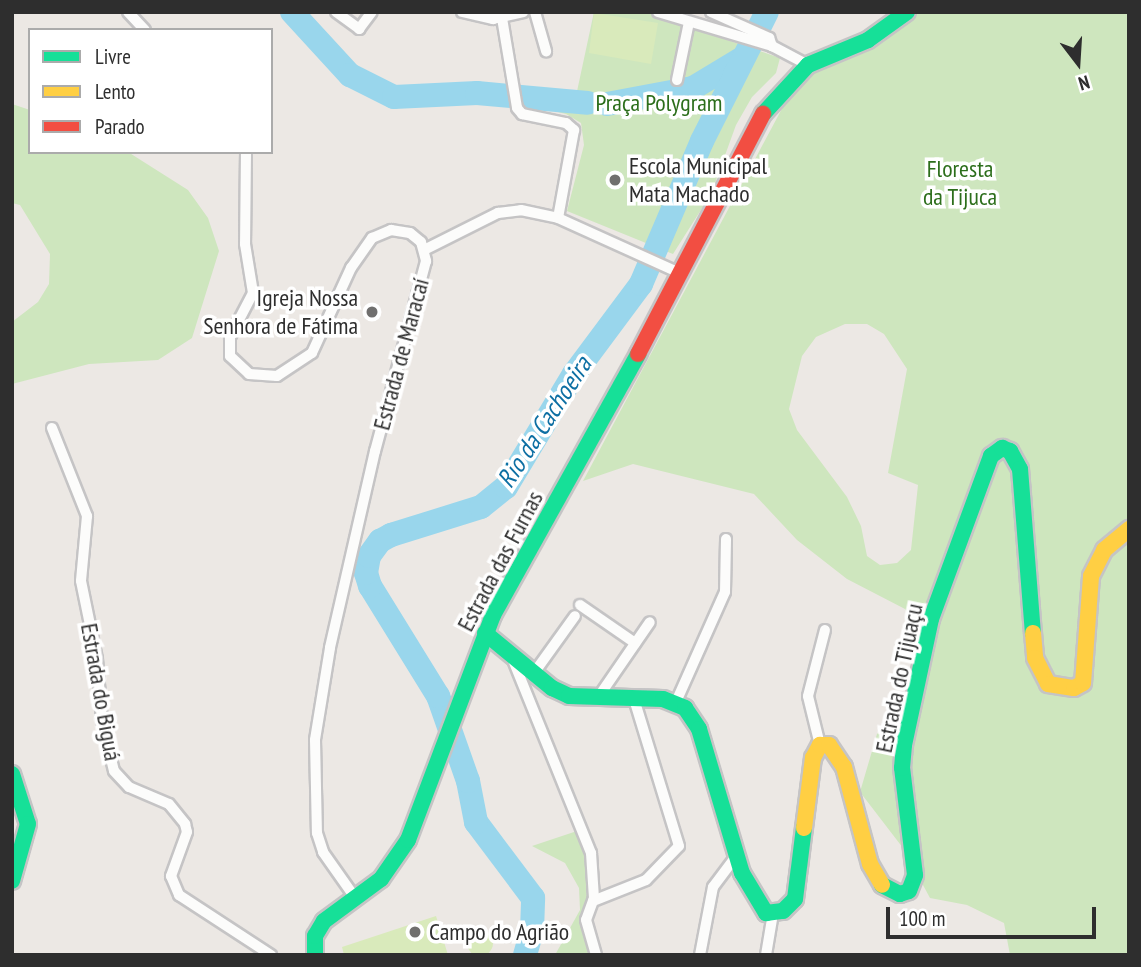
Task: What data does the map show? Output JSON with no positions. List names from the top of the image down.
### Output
{
  "streets": {
    "street": [
      "Estrada de Maracaí",
      "Estrada das Furnas",
      "Estrada do Tijuaçu",
      "Estrada do Biguá"
    ]
  },
  "crossings": [
    ["Estrada de Maracaí", "Estrada das Furnas"]
  ],
  "water": ["Rio da Cachoeira"],
  "parks": ["Praça Polygram", "Floresta da Tijuca"],
  "places": ["Escola Municipal Mata Machado", "Igreja Nossa Senhora de Fátima", "Campo do Agrião"],
  "legend": ["Livre", "Lento", "Parado"],
  "scale_bar": "100 m",
  "north": "bottom"
}
